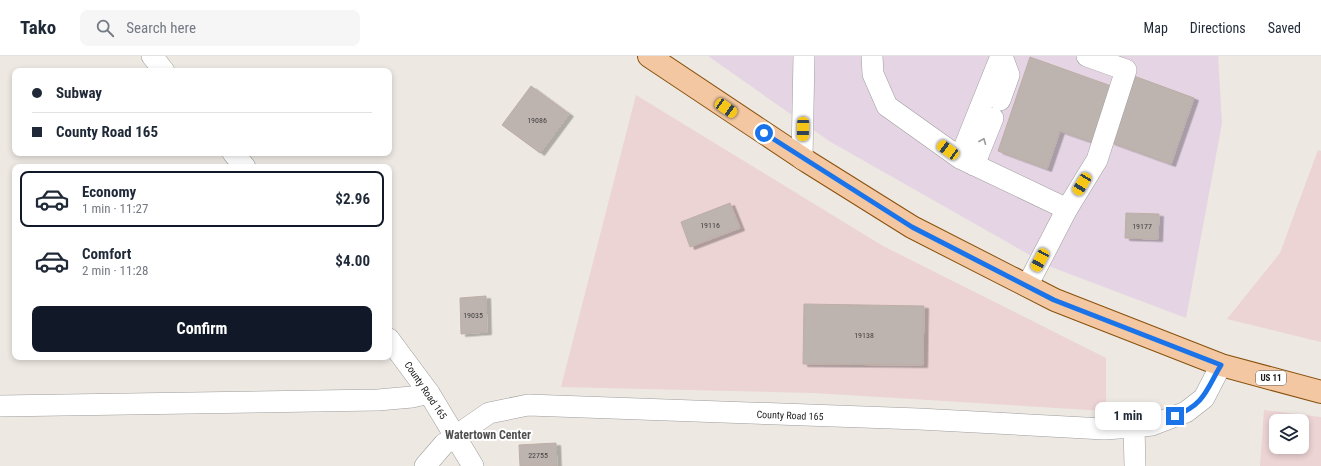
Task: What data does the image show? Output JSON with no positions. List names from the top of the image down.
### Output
{
  "streets": {
    "main road": ["US 11"],
    "street": ["County Road 165"]
  },
  "crossings": [
    ["US 11", "County Road 165"]
  ],
  "districts": ["Watertown Center"],
  "house_numbers": [
    "19086",
    "19116",
    "19177",
    "19035",
    "19138",
    "22755"
  ],
  "page": {
    "header": "Tako",
    "search": "Search here",
    "nav": ["Map", "Directions", "Saved"],
    "banner": ["Subway", "County Road 165"],
    "list": [
      {
        "name": "Economy",
        "note": "1 min · 11:27",
        "value": "$2.96"
      },
      {
        "name": "Comfort",
        "note": "2 min · 11:28",
        "value": "$4.00"
      }
    ],
    "buttons": "Confirm",
    "bubble": "1 min"
  }
}
